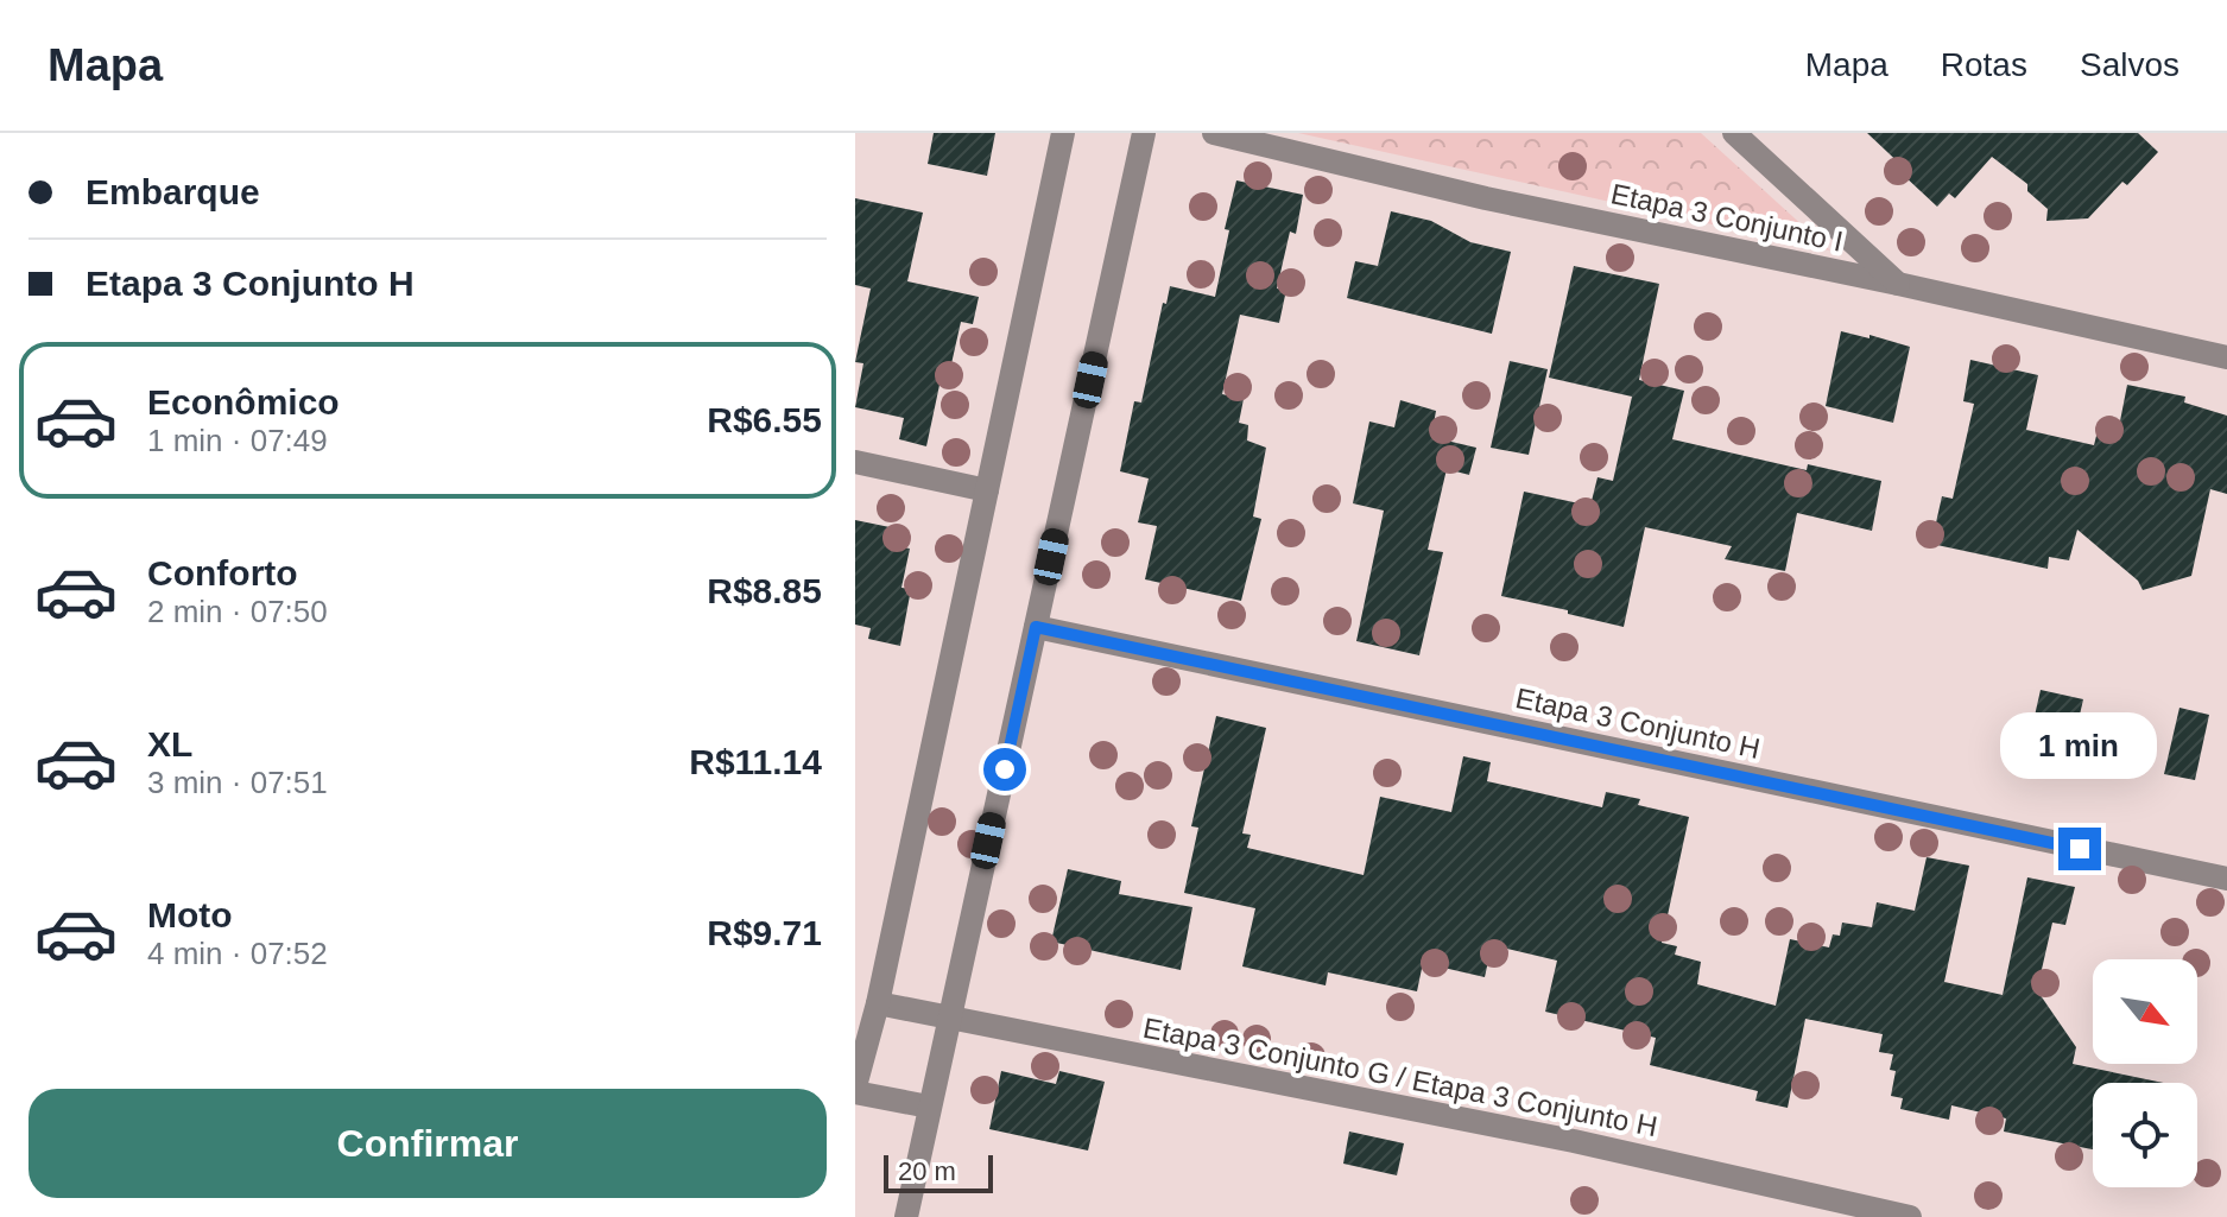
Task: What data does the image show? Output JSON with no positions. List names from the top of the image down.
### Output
{
  "streets": {
    "street": ["Etapa 3 Conjunto I", "Etapa 3 Conjunto H", "Etapa 3 Conjunto G / Etapa 3 Conjunto H"]
  },
  "scale_bar": "20 m",
  "north": "bottom right",
  "page": {
    "header": "Mapa",
    "nav": ["Mapa", "Rotas", "Salvos"],
    "banner": ["Embarque", "Etapa 3 Conjunto H"],
    "list": [
      {
        "name": "Econômico",
        "note": "1 min · 07:49",
        "value": "R$6.55"
      },
      {
        "name": "Conforto",
        "note": "2 min · 07:50",
        "value": "R$8.85"
      },
      {
        "name": "XL",
        "note": "3 min · 07:51",
        "value": "R$11.14"
      },
      {
        "name": "Moto",
        "note": "4 min · 07:52",
        "value": "R$9.71"
      }
    ],
    "bubble": "1 min",
    "buttons": "Confirmar",
    "scale": "20 m"
  }
}
